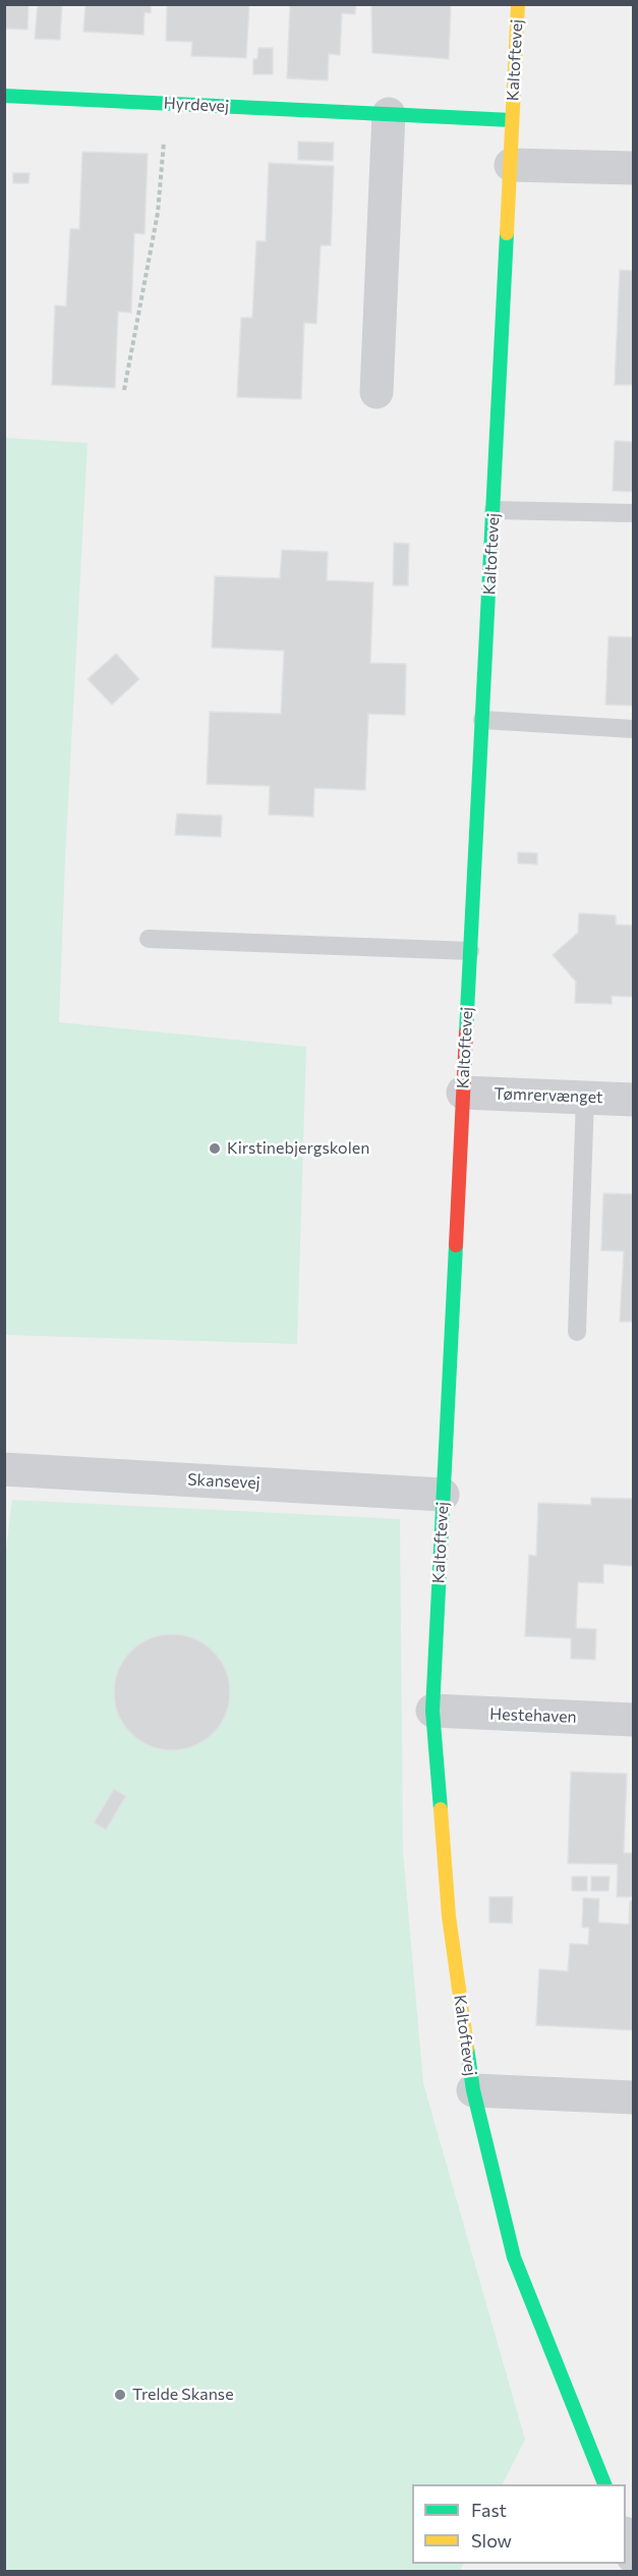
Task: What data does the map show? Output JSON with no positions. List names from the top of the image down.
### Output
{
  "streets": {
    "street": [
      "Kaltoftevej",
      "Hyrdevej",
      "Tømrervænget",
      "Skansevej",
      "Hestehaven"
    ]
  },
  "crossings": [
    ["Kaltoftevej", "Hyrdevej"],
    ["Kaltoftevej", "Tømrervænget"],
    ["Kaltoftevej", "Skansevej"],
    ["Kaltoftevej", "Hestehaven"]
  ],
  "places": ["Kirstinebjergskolen", "Trelde Skanse"],
  "legend": ["Fast", "Slow"]
}
